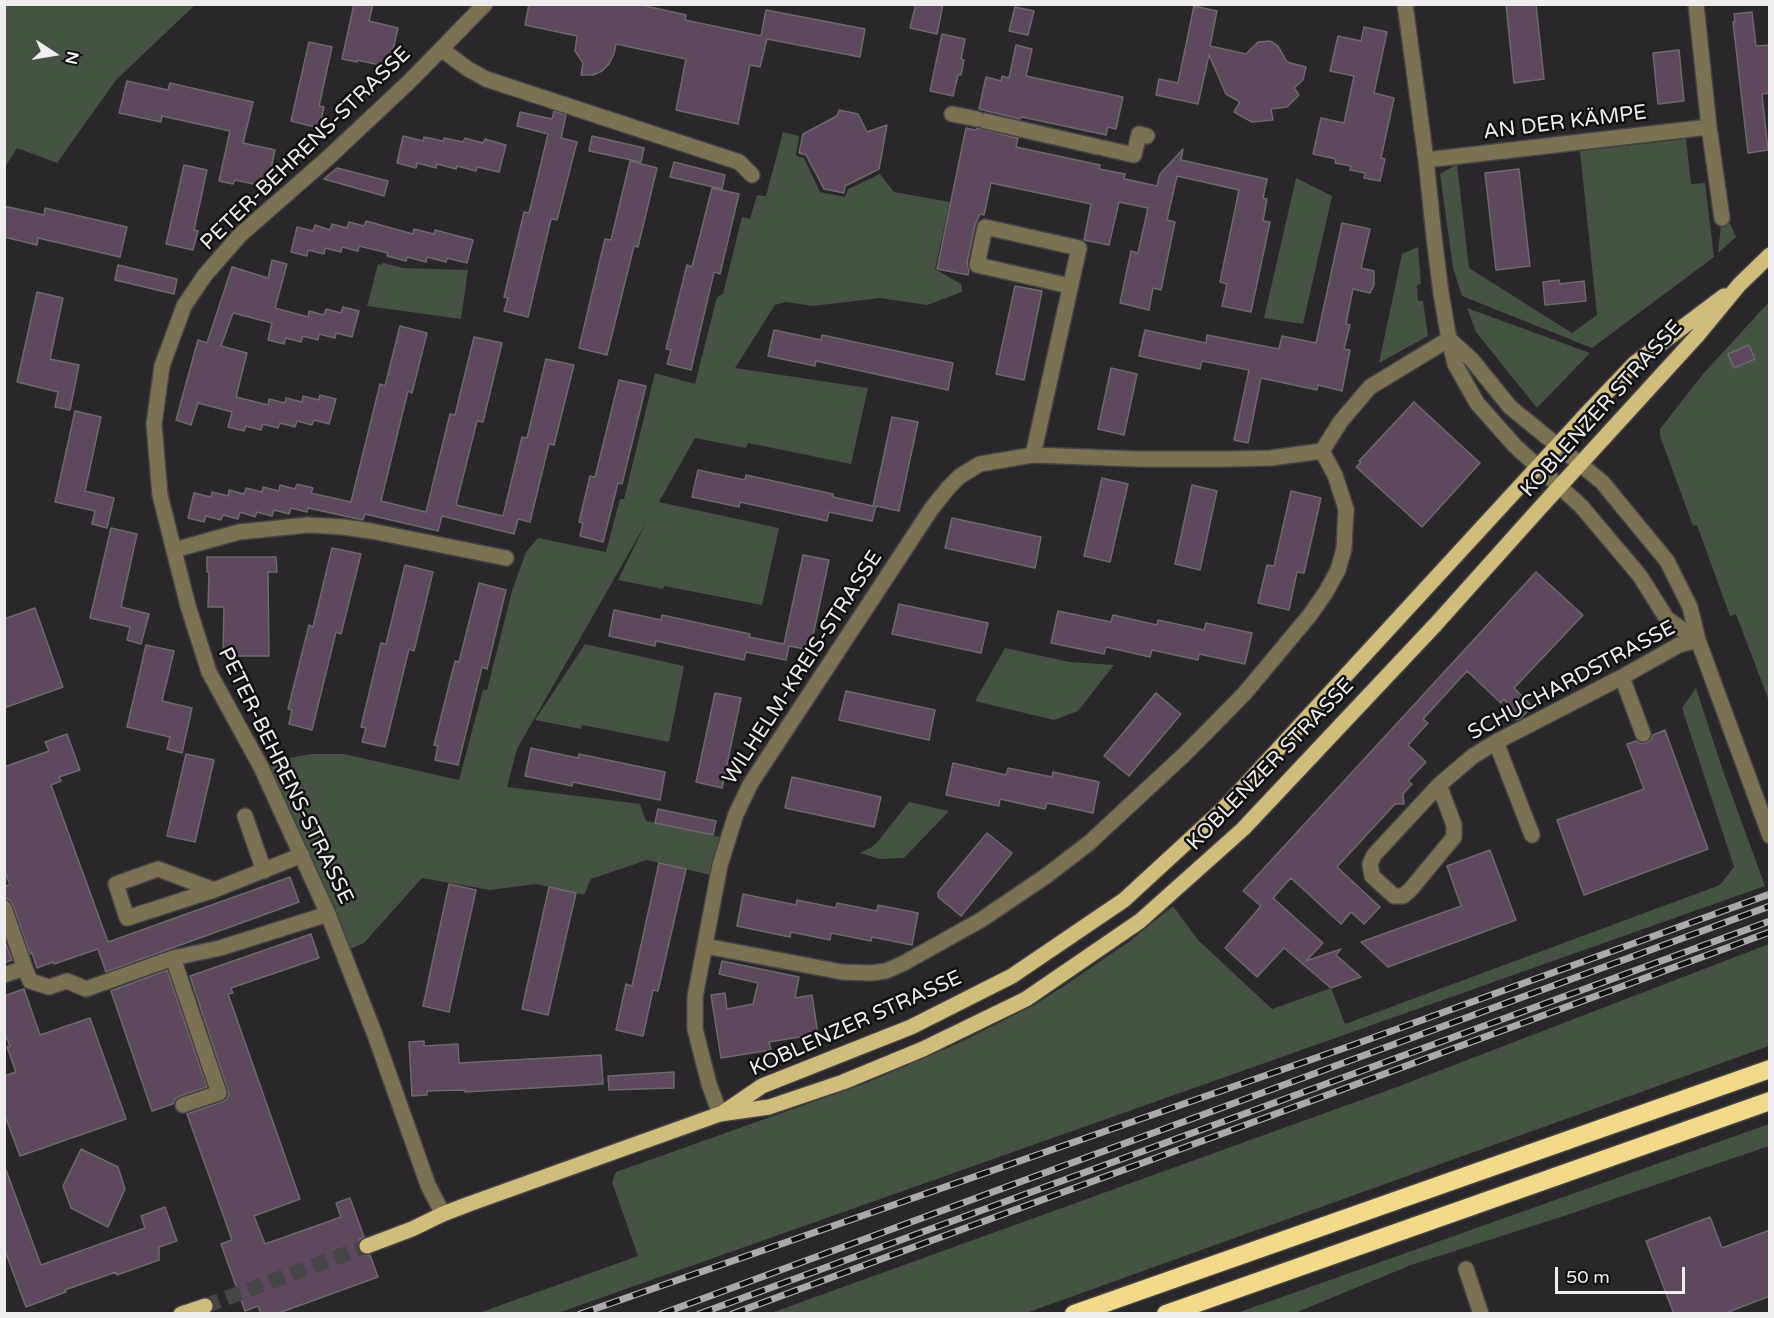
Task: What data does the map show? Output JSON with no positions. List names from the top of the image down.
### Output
{
  "streets": {
    "main road": ["KOBLENZER STRASSE"],
    "street": [
      "AN DER KÄMPE",
      "PETER-BEHRENS-STRASSE",
      "WILHELM-KREIS-STRASSE",
      "SCHUCHARDSTRASSE"
    ]
  },
  "crossings": [
    ["PETER-BEHRENS-STRASSE", "KOBLENZER STRASSE"],
    ["KOBLENZER STRASSE", "WILHELM-KREIS-STRASSE"]
  ],
  "scale_bar": "50 m",
  "north": "right"
}
